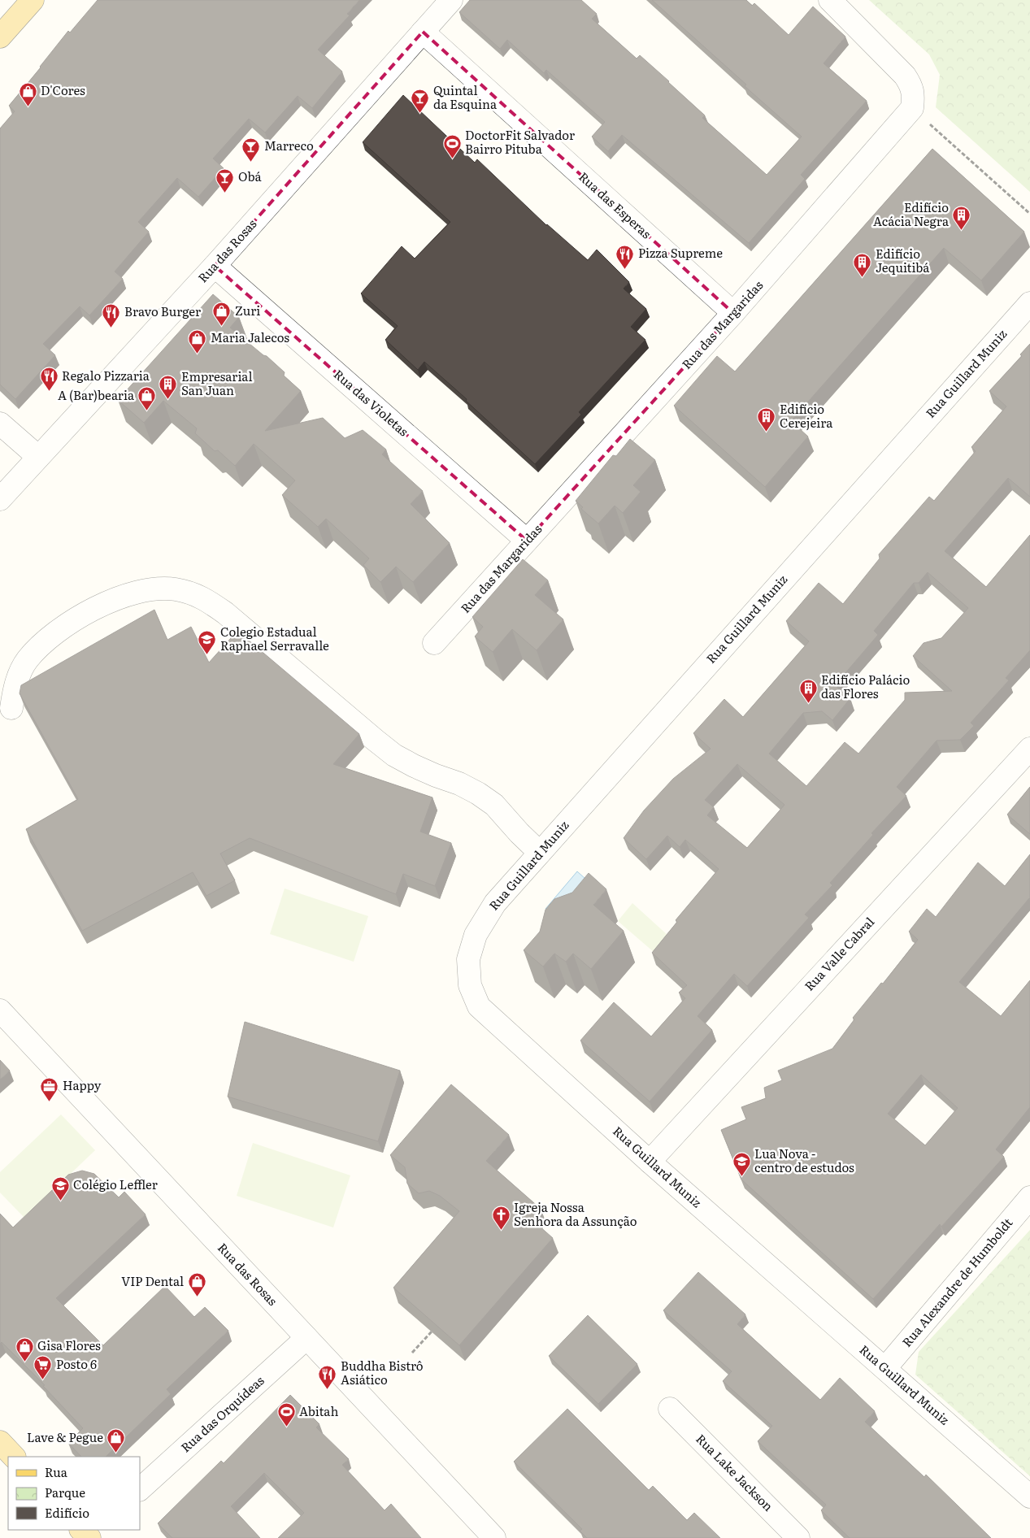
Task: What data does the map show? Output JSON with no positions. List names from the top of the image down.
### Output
{
  "streets": {
    "street": [
      "Rua das Esperas",
      "Rua das Rosas",
      "Rua das Margaridas",
      "Rua Guillard Muniz",
      "Rua das Violetas",
      "Rua Valle Cabral",
      "Rua Alexandre de Humboldt",
      "Rua das Orquídeas",
      "Rua Lake Jackson"
    ]
  },
  "crossings": [
    ["Rua das Esperas", "Rua das Rosas"],
    ["Rua das Esperas", "Rua das Margaridas"],
    ["Rua das Rosas", "Rua das Violetas"],
    ["Rua das Rosas", "Rua das Orquídeas"],
    ["Rua das Margaridas", "Rua das Violetas"],
    ["Rua Guillard Muniz", "Rua Valle Cabral"],
    ["Rua Guillard Muniz", "Rua Alexandre de Humboldt"]
  ],
  "places": {
    "shop": [
      "D'Cores",
      "Zuri",
      "Maria Jalecos",
      "A (Bar)bearia",
      "VIP Dental",
      "Gisa Flores",
      "Lave & Pegue"
    ],
    "bar": ["Quintal da Esquina", "Marreco", "Obá"],
    "sports": ["DoctorFit Salvador Bairro Pituba", "Abitah"],
    "building": [
      "Edifício Acácia Negra",
      "Edifício Jequitibá",
      "Empresarial San Juan",
      "Edifício Cerejeira",
      "Edifício Palácio das Flores"
    ],
    "restaurant": [
      "Pizza Supreme",
      "Bravo Burger",
      "Regalo Pizzaria",
      "Buddha Bistrô Asiático"
    ],
    "school or university": ["Colegio Estadual Raphael Serravalle", "Lua Nova - centro de estudos", "Colégio Leffler"],
    "office": ["Happy"],
    "church": ["Igreja Nossa Senhora da Assunção"],
    "supermarket": ["Posto 6"]
  },
  "legend": ["Rua", "Parque", "Edifício"]
}
